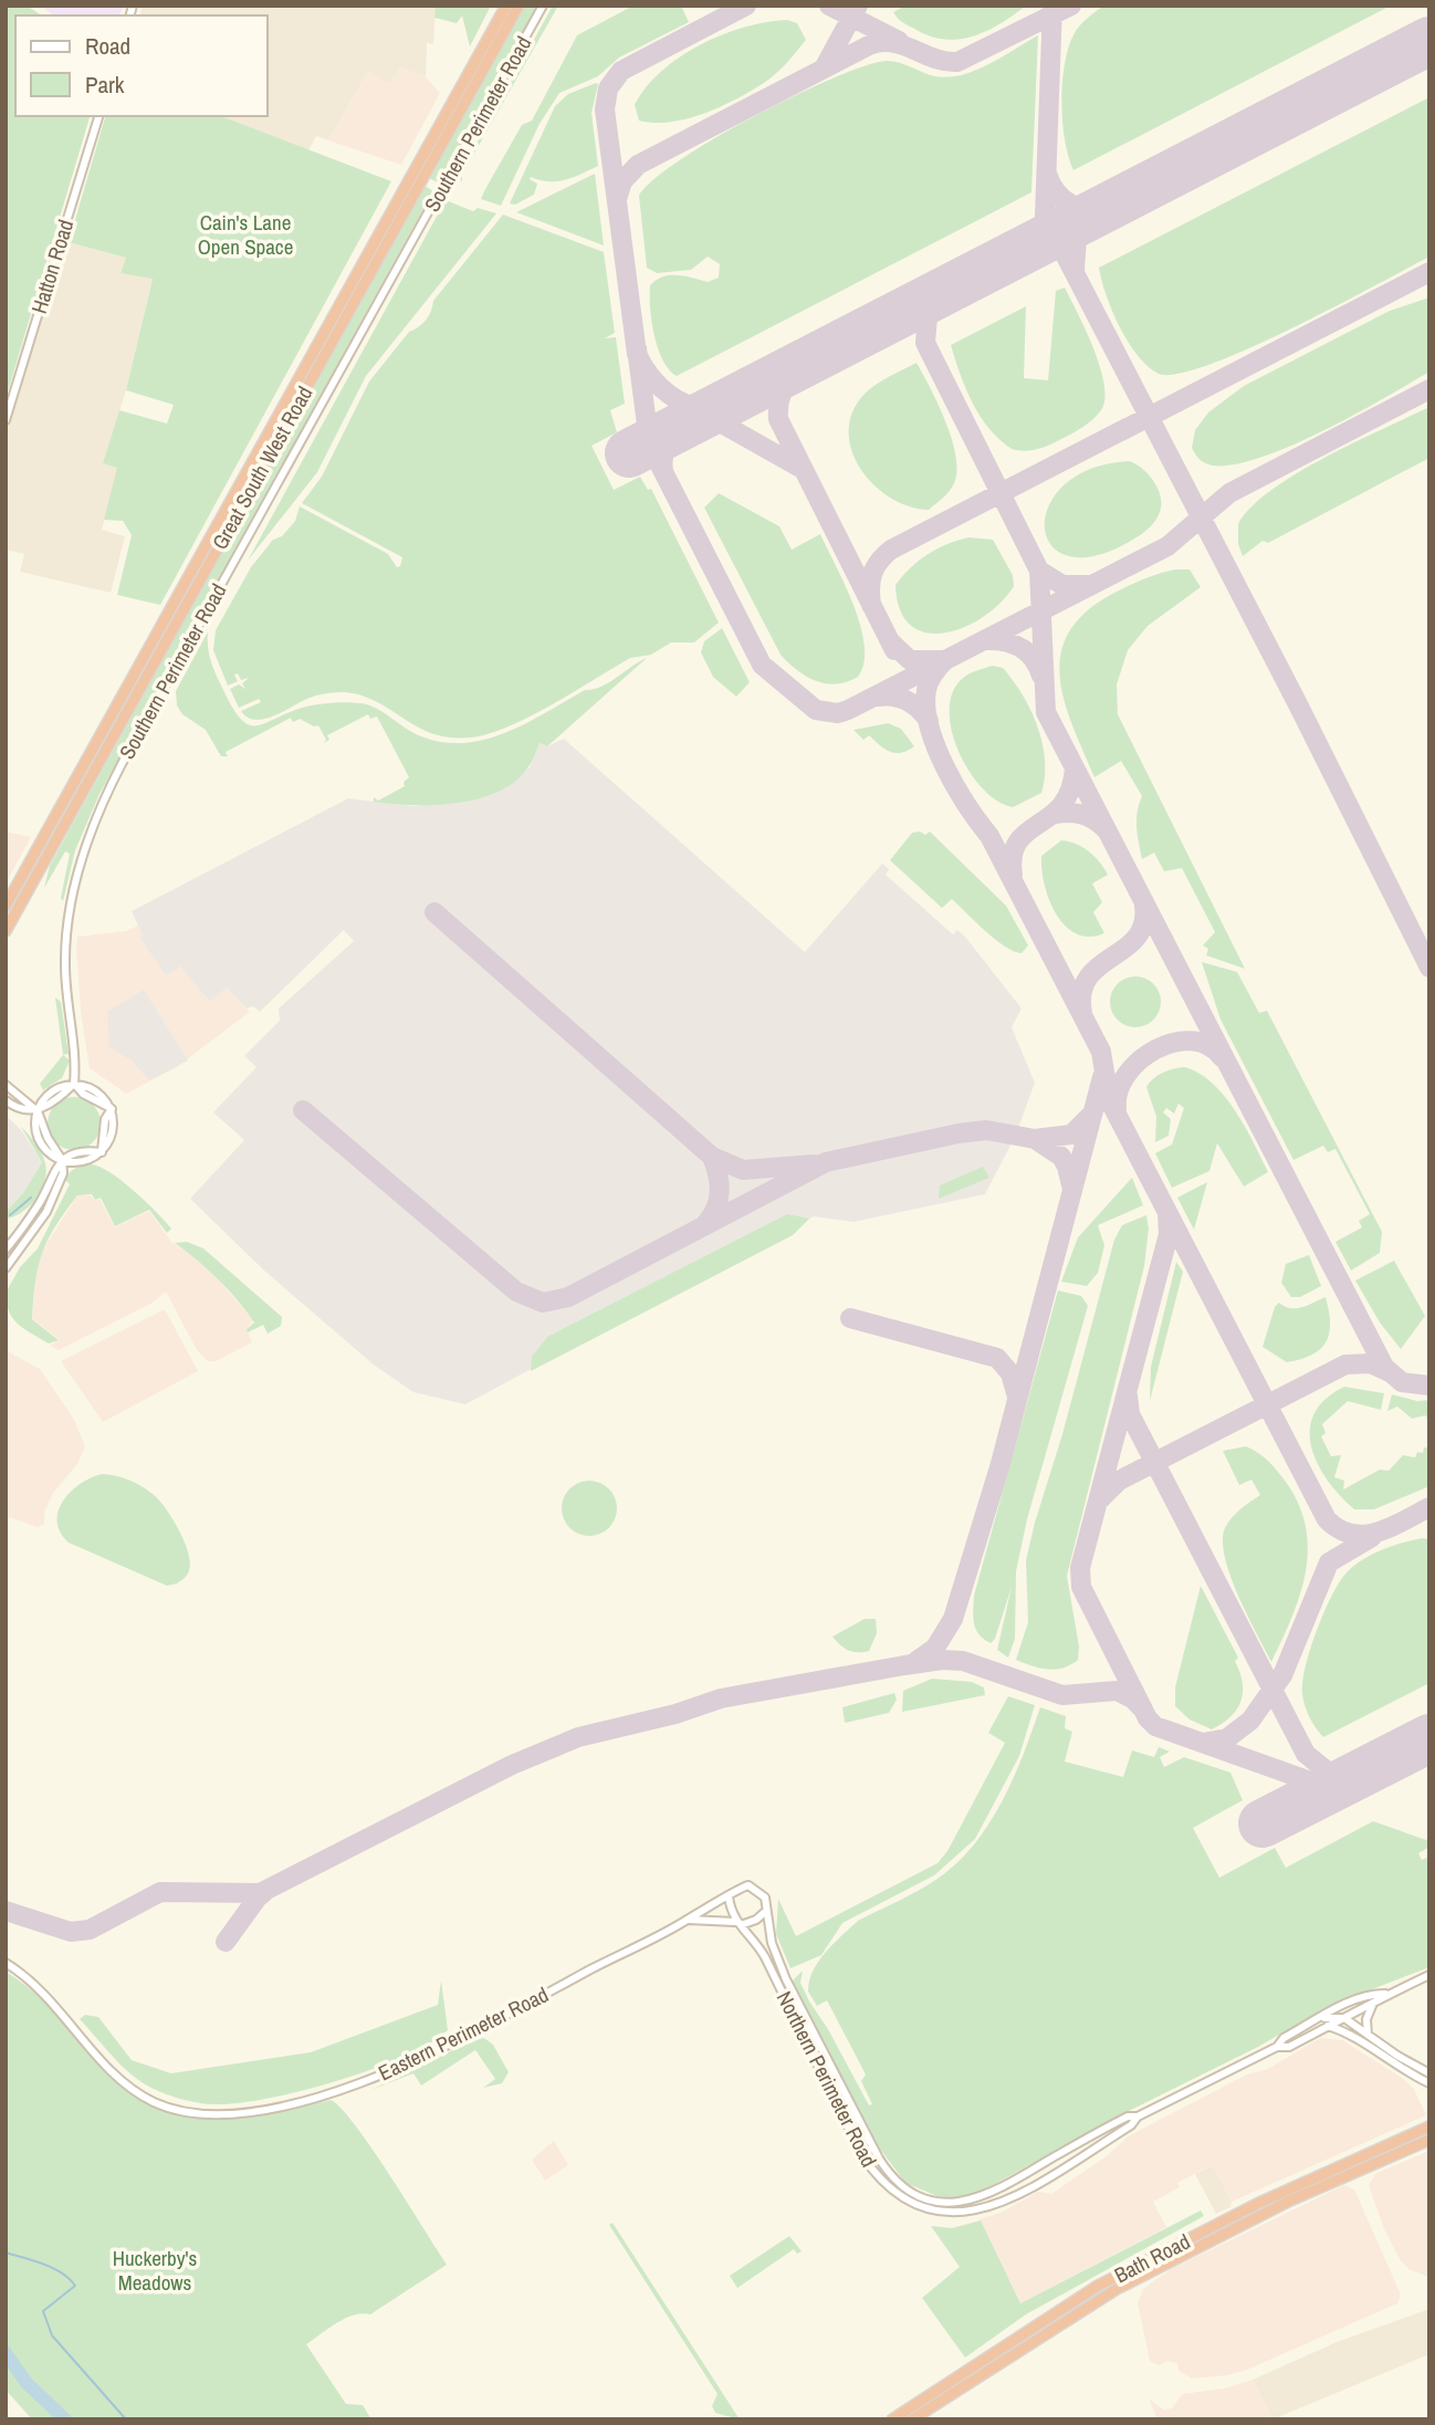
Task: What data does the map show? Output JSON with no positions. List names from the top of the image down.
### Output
{
  "streets": {
    "highway": ["Great South West Road", "Bath Road"],
    "street": [
      "Southern Perimeter Road",
      "Hatton Road",
      "Eastern Perimeter Road",
      "Northern Perimeter Road"
    ]
  },
  "crossings": [
    ["Eastern Perimeter Road", "Northern Perimeter Road"]
  ],
  "parks": ["Cain's Lane Open Space", "Huckerby's Meadows"],
  "legend": ["Road", "Park"]
}
